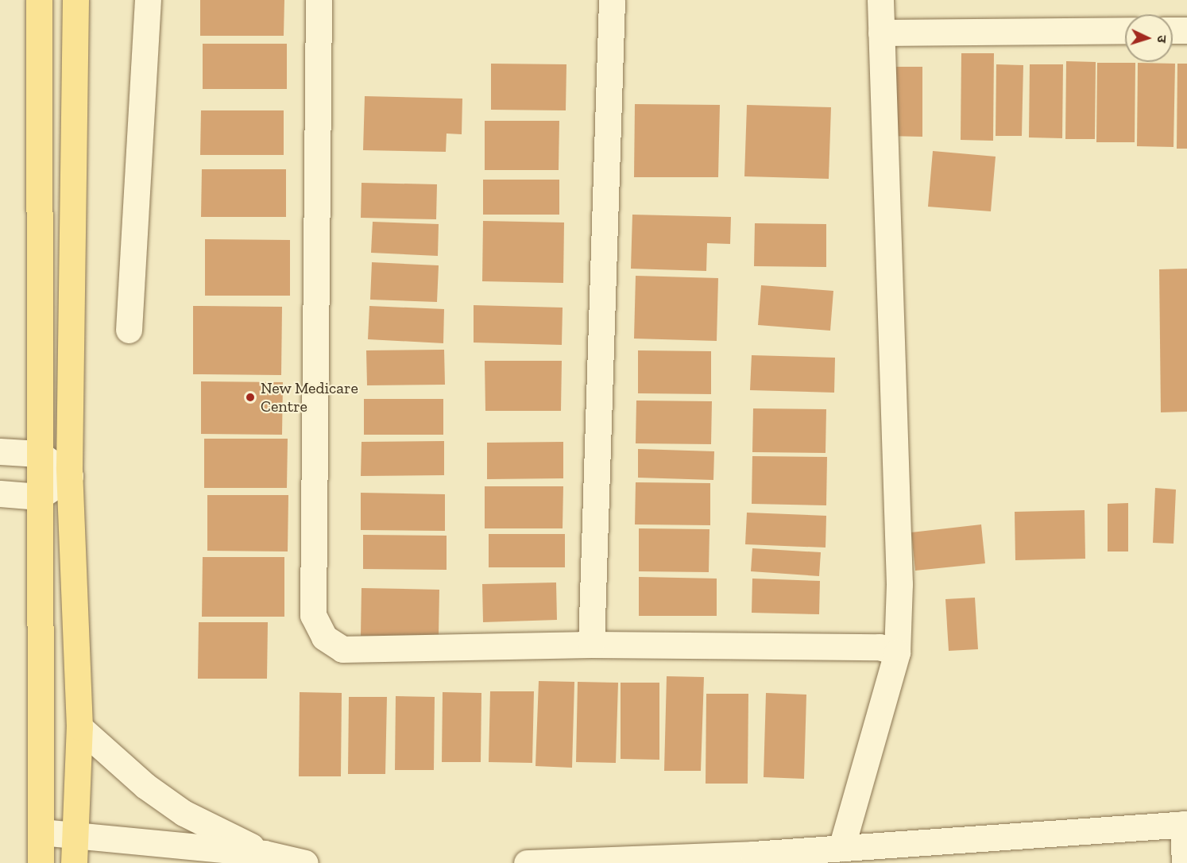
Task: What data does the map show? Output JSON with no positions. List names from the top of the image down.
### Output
{
  "places": ["New Medicare Centre"],
  "north": "right"
}
